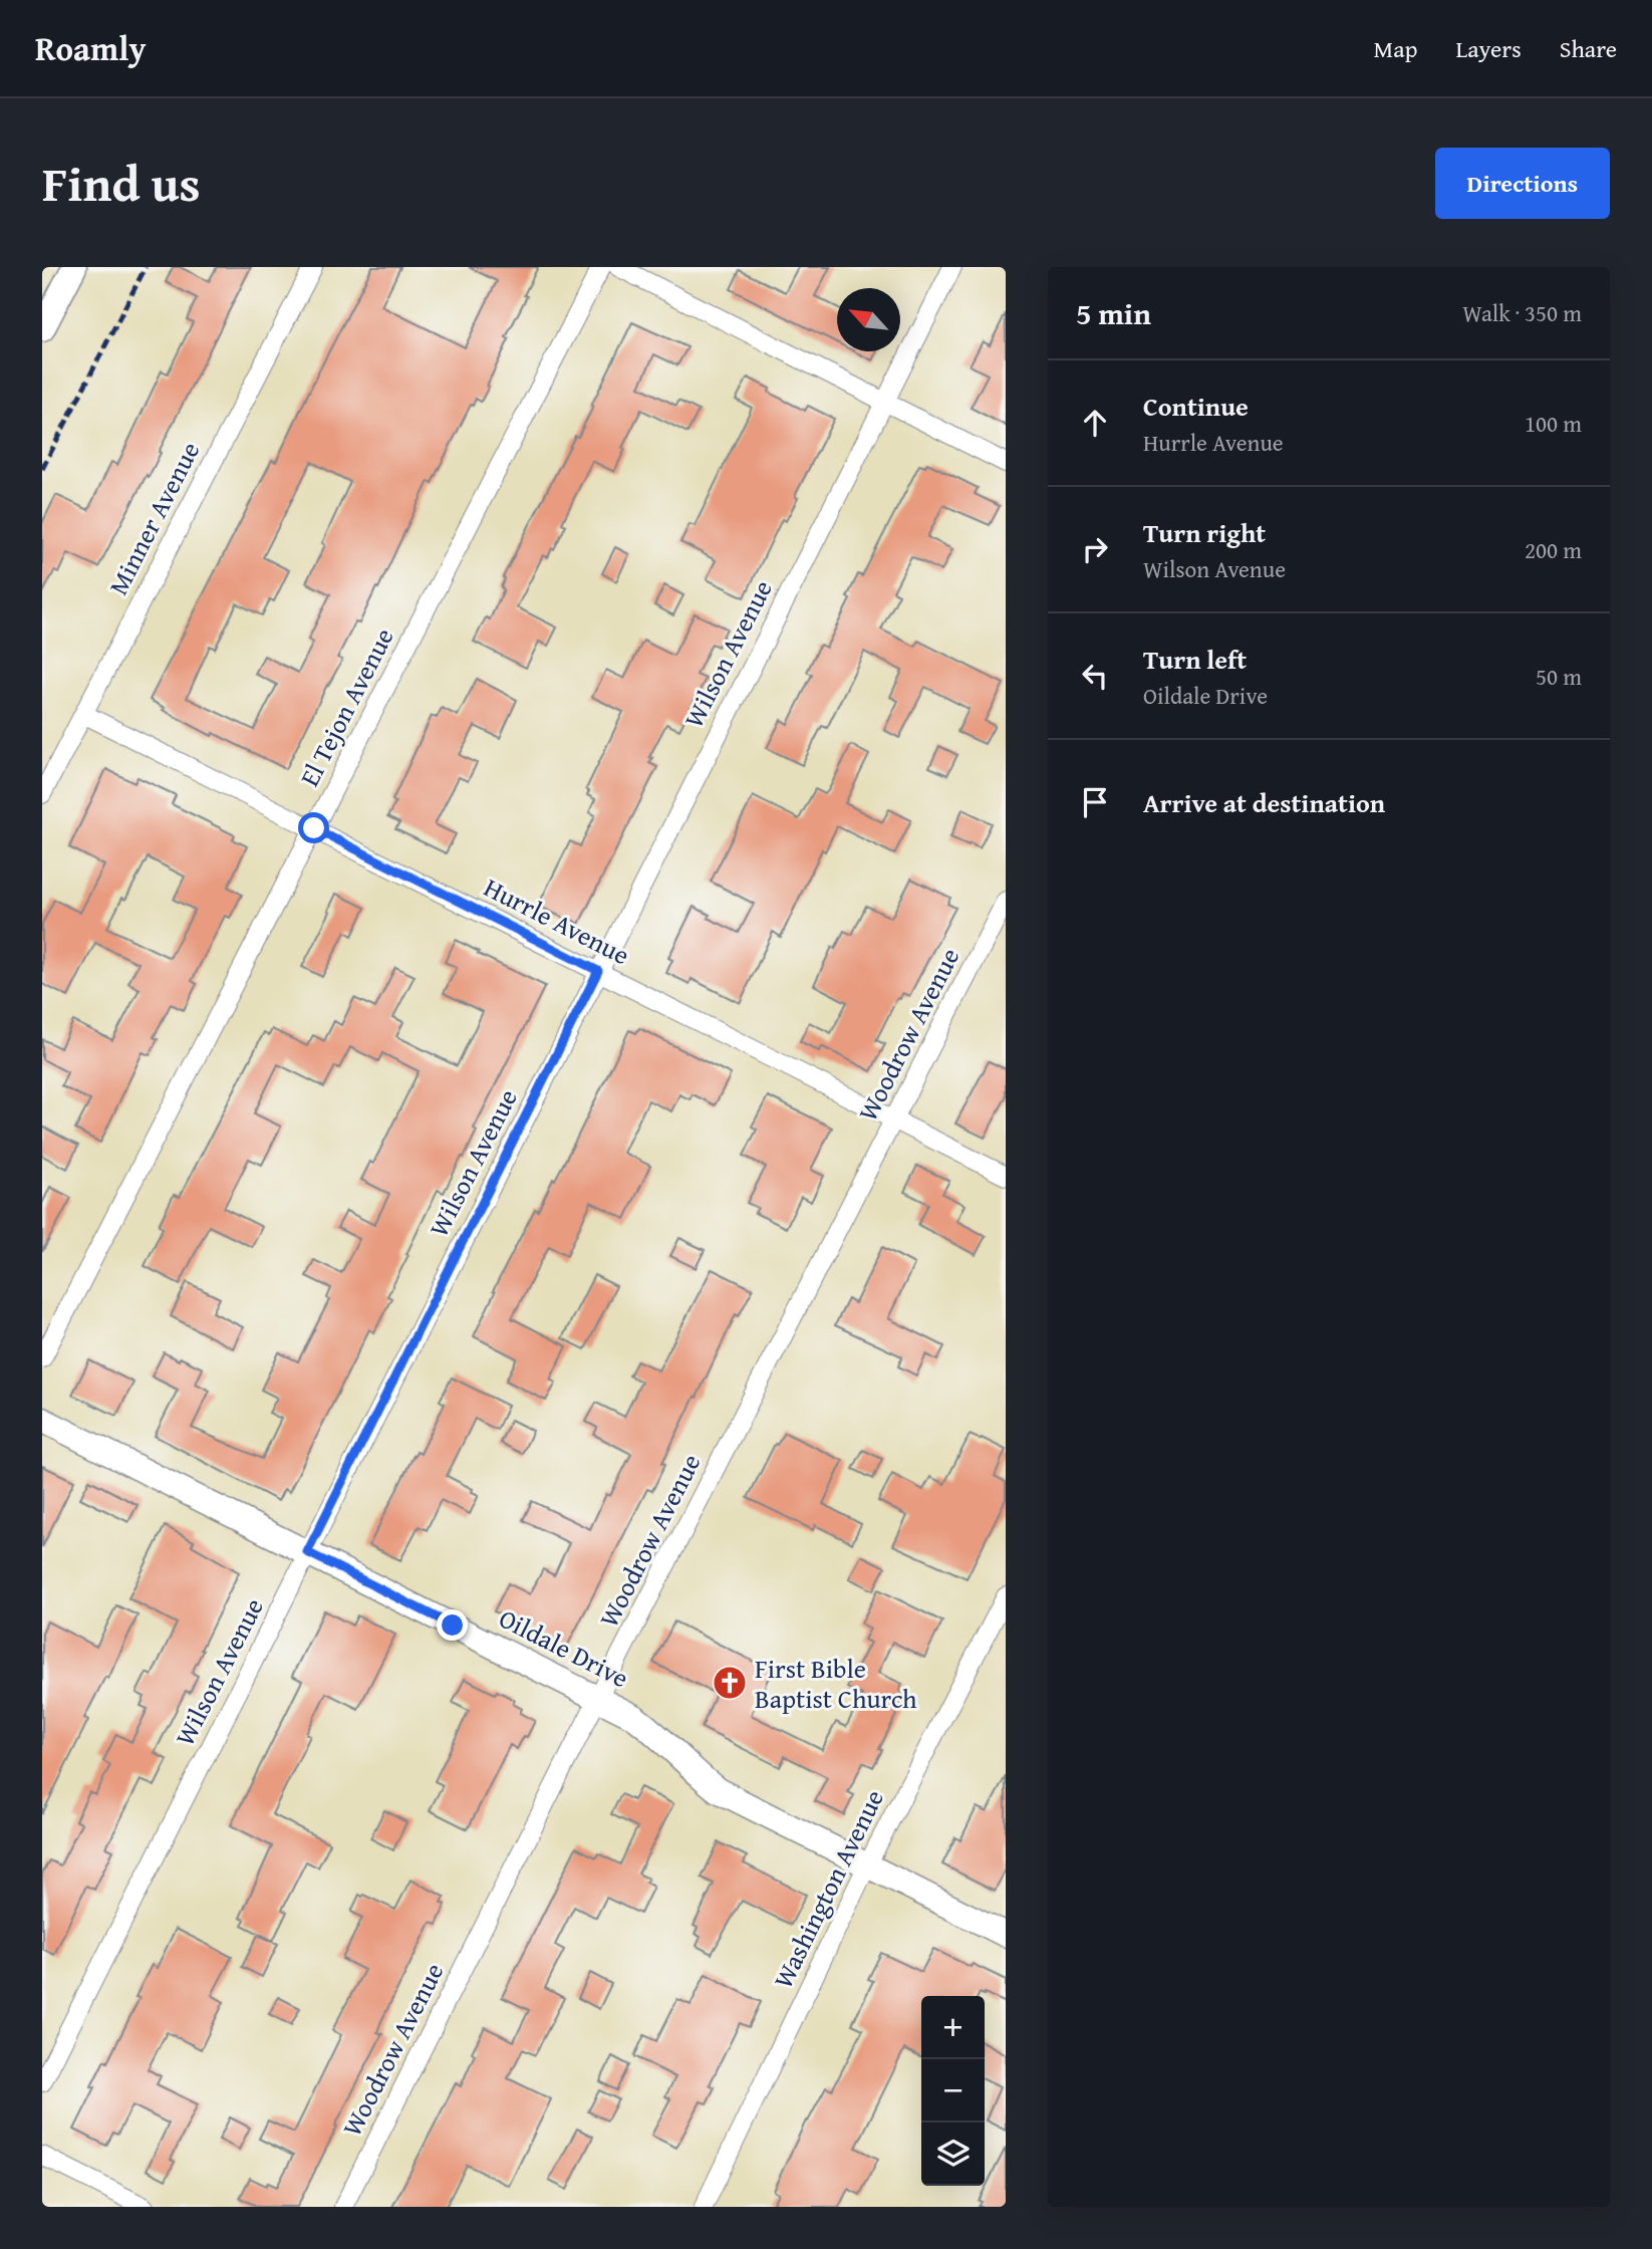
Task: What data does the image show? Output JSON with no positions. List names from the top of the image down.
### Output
{
  "streets": {
    "street": [
      "Minner Avenue",
      "Wilson Avenue",
      "El Tejon Avenue",
      "Hurrle Avenue",
      "Woodrow Avenue",
      "Oildale Drive",
      "Washington Avenue"
    ]
  },
  "crossings": [
    ["Minner Avenue", "Hurrle Avenue"],
    ["Wilson Avenue", "Hurrle Avenue"],
    ["Wilson Avenue", "Oildale Drive"],
    ["El Tejon Avenue", "Hurrle Avenue"],
    ["Hurrle Avenue", "Woodrow Avenue"],
    ["Woodrow Avenue", "Oildale Drive"],
    ["Oildale Drive", "Washington Avenue"]
  ],
  "places": {
    "church": ["First Bible Baptist Church"]
  },
  "north": "top left",
  "page": {
    "header": "Roamly",
    "nav": ["Map", "Layers", "Share"],
    "title": "Find us",
    "buttons": "Directions",
    "heading": ["5 min", "Walk · 350 m"],
    "list": [
      ["Continue", "Hurrle Avenue", "100 m"],
      ["Turn right", "Wilson Avenue", "200 m"],
      ["Turn left", "Oildale Drive", "50 m"],
      "Arrive at destination"
    ],
    "map_buttons": ["+", "−"]
  }
}
